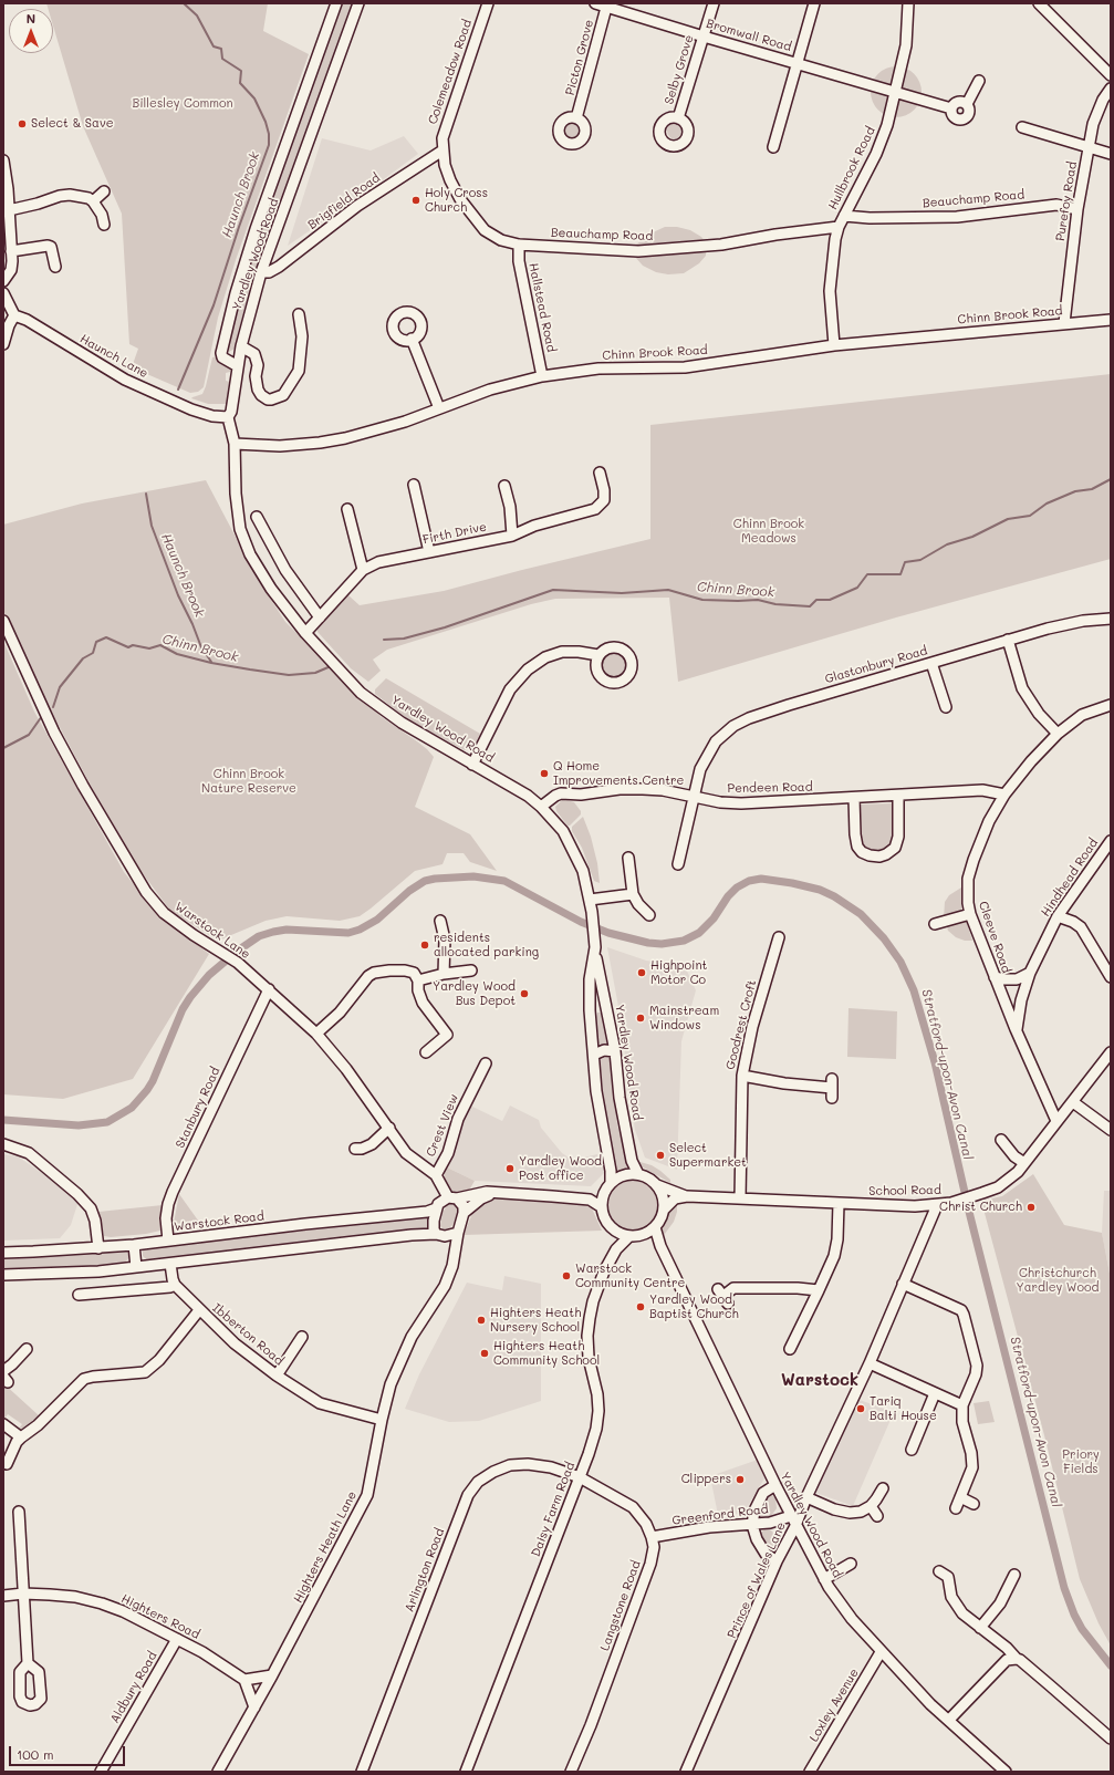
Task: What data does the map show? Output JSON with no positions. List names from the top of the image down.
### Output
{
  "streets": {
    "street": [
      "Bromwall Road",
      "Picton Grove",
      "Selby Grove",
      "Colemeadow Road",
      "Hullbrook Road",
      "Beauchamp Road",
      "Brigfield Road",
      "Purefoy Road",
      "Yardley Wood Road",
      "Hallstead Road",
      "Chinn Brook Road",
      "Haunch Lane",
      "Firth Drive",
      "Glastonbury Road",
      "Pendeen Road",
      "Hindhead Road",
      "Warstock Lane",
      "Cleeve Road",
      "Goodrest Croft",
      "Stanbury Road",
      "Crest View",
      "School Road",
      "Warstock Road",
      "Ibberton Road",
      "Daisy Farm Road",
      "Greenford Road",
      "Highters Heath Lane",
      "Arlington Road",
      "Prince of Wales Lane",
      "Langstone Road",
      "Highters Road",
      "Aldbury Road",
      "Loxley Avenue"
    ]
  },
  "crossings": [
    ["Bromwall Road", "Picton Grove"],
    ["Bromwall Road", "Selby Grove"],
    ["Bromwall Road", "Hullbrook Road"],
    ["Colemeadow Road", "Beauchamp Road"],
    ["Colemeadow Road", "Brigfield Road"],
    ["Hullbrook Road", "Beauchamp Road"],
    ["Hullbrook Road", "Chinn Brook Road"],
    ["Beauchamp Road", "Brigfield Road"],
    ["Beauchamp Road", "Purefoy Road"],
    ["Beauchamp Road", "Hallstead Road"],
    ["Brigfield Road", "Yardley Wood Road"],
    ["Purefoy Road", "Chinn Brook Road"],
    ["Yardley Wood Road", "Chinn Brook Road"],
    ["Yardley Wood Road", "Haunch Lane"],
    ["Yardley Wood Road", "Firth Drive"],
    ["Yardley Wood Road", "Pendeen Road"],
    ["Yardley Wood Road", "School Road"],
    ["Yardley Wood Road", "Daisy Farm Road"],
    ["Yardley Wood Road", "Greenford Road"],
    ["Yardley Wood Road", "Prince of Wales Lane"],
    ["Yardley Wood Road", "Loxley Avenue"],
    ["Hallstead Road", "Chinn Brook Road"],
    ["Glastonbury Road", "Pendeen Road"],
    ["Pendeen Road", "Cleeve Road"],
    ["Hindhead Road", "Cleeve Road"],
    ["Warstock Lane", "Stanbury Road"],
    ["Warstock Lane", "Crest View"],
    ["Warstock Lane", "Warstock Road"],
    ["Warstock Lane", "Highters Heath Lane"],
    ["Cleeve Road", "School Road"],
    ["Goodrest Croft", "School Road"],
    ["Stanbury Road", "Warstock Road"],
    ["School Road", "Daisy Farm Road"],
    ["School Road", "Prince of Wales Lane"],
    ["Warstock Road", "Highters Heath Lane"],
    ["Ibberton Road", "Highters Heath Lane"],
    ["Daisy Farm Road", "Arlington Road"],
    ["Daisy Farm Road", "Langstone Road"],
    ["Greenford Road", "Prince of Wales Lane"],
    ["Greenford Road", "Langstone Road"],
    ["Arlington Road", "Langstone Road"],
    ["Highters Road", "Aldbury Road"]
  ],
  "districts": ["Warstock"],
  "water": ["Haunch Brook", "Chinn Brook", "Stratford-upon-Avon Canal"],
  "parks": [
    "Billesley Common",
    "Chinn Brook Meadows",
    "Chinn Brook Nature Reserve",
    "Christchurch Yardley Wood",
    "Priory Fields"
  ],
  "places": [
    "Select & Save",
    "Holy Cross Church",
    "Q Home Improvements Centre",
    "residents allocated parking",
    "Highpoint Motor Co",
    "Yardley Wood Bus Depot",
    "Mainstream Windows",
    "Select Supermarket",
    "Yardley Wood Post office",
    "Christ Church",
    "Warstock Community Centre",
    "Yardley Wood Baptist Church",
    "Highters Heath Nursery School",
    "Highters Heath Community School",
    "Tariq Balti House",
    "Clippers"
  ],
  "scale_bar": "100 m",
  "north": "top"
}
